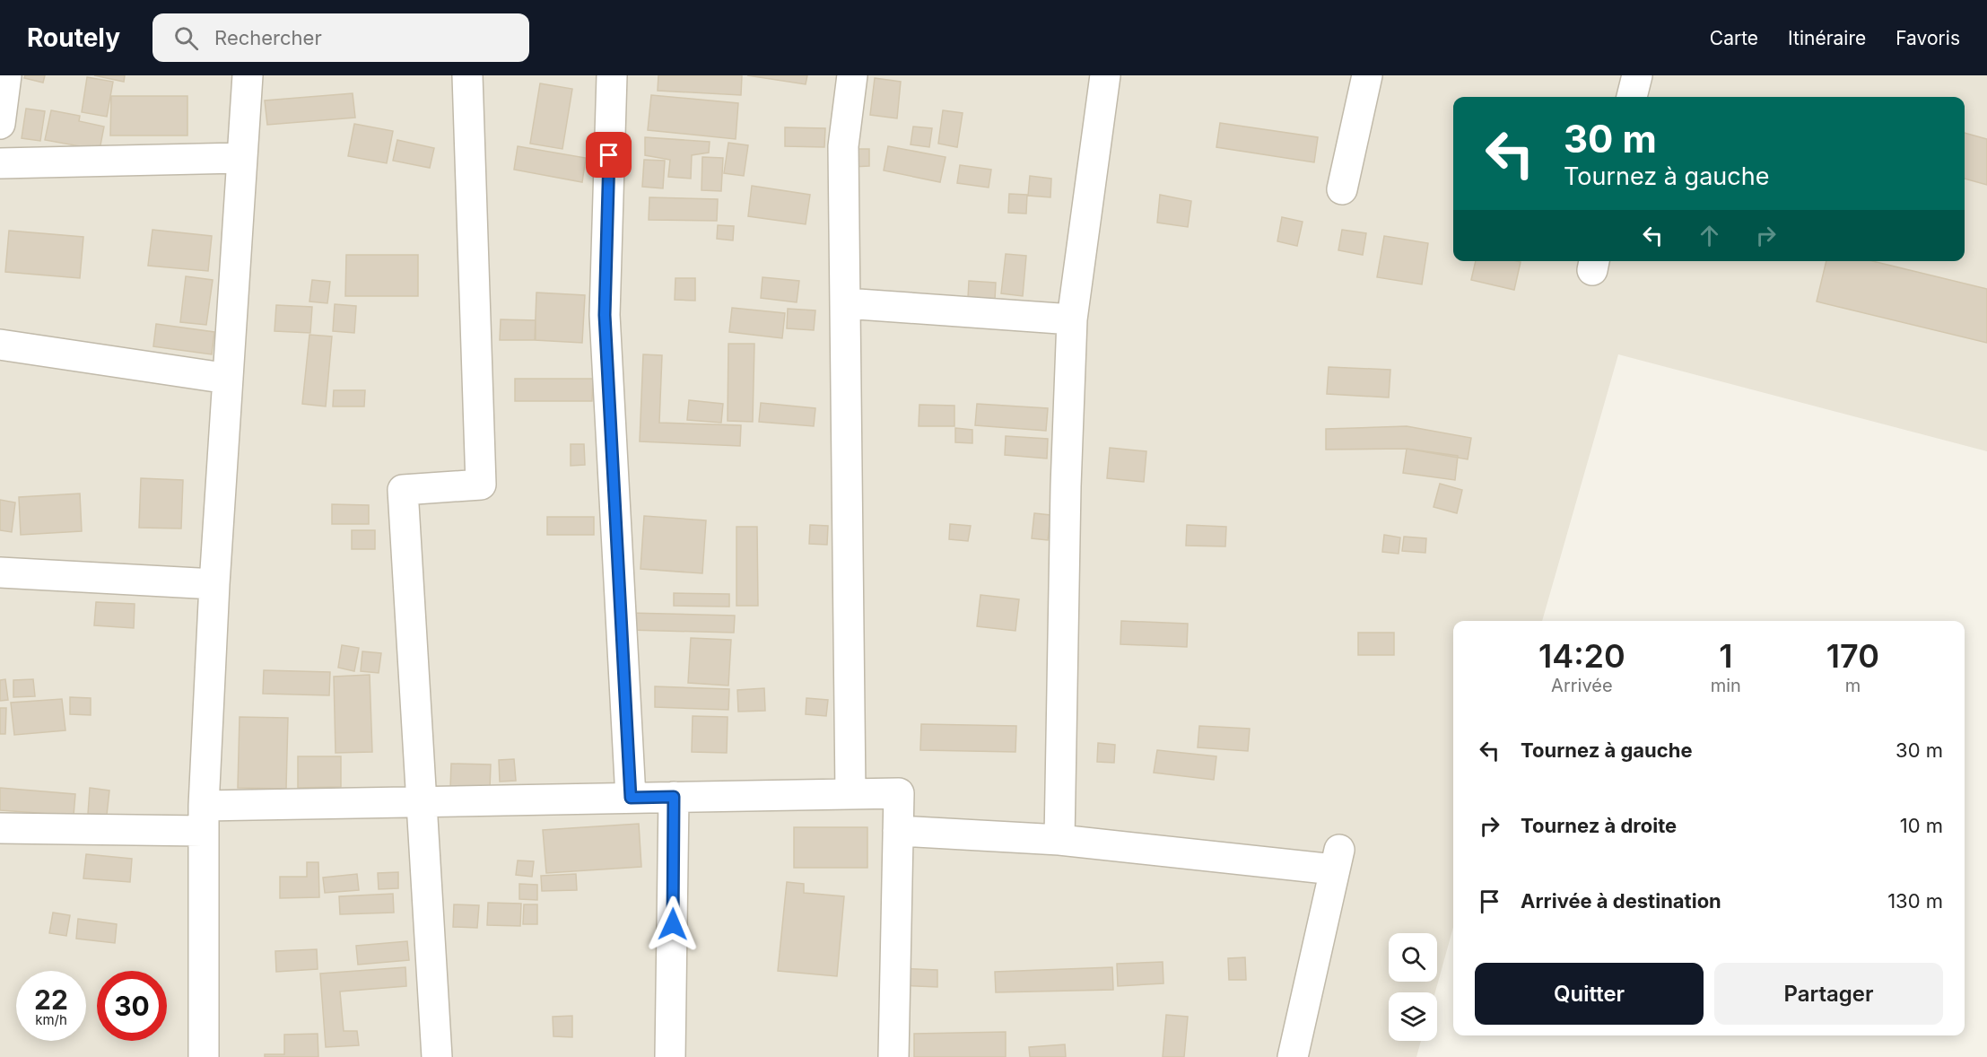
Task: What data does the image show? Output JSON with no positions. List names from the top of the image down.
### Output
{
  "page": {
    "header": "Routely",
    "search": "Rechercher",
    "nav": ["Carte", "Itinéraire", "Favoris"],
    "turn": ["30 m", "Tournez à gauche"],
    "eta": [
      "14:20",
      "Arrivée",
      "1",
      "min",
      "170",
      "m"
    ],
    "list": [
      {
        "name": "Tournez à gauche",
        "value": "30 m"
      },
      {
        "name": "Tournez à droite",
        "value": "10 m"
      },
      {
        "name": "Arrivée à destination",
        "value": "130 m"
      }
    ],
    "buttons": ["Quitter", "Partager"],
    "speed": "22 km/h",
    "limit": "30"
  }
}
